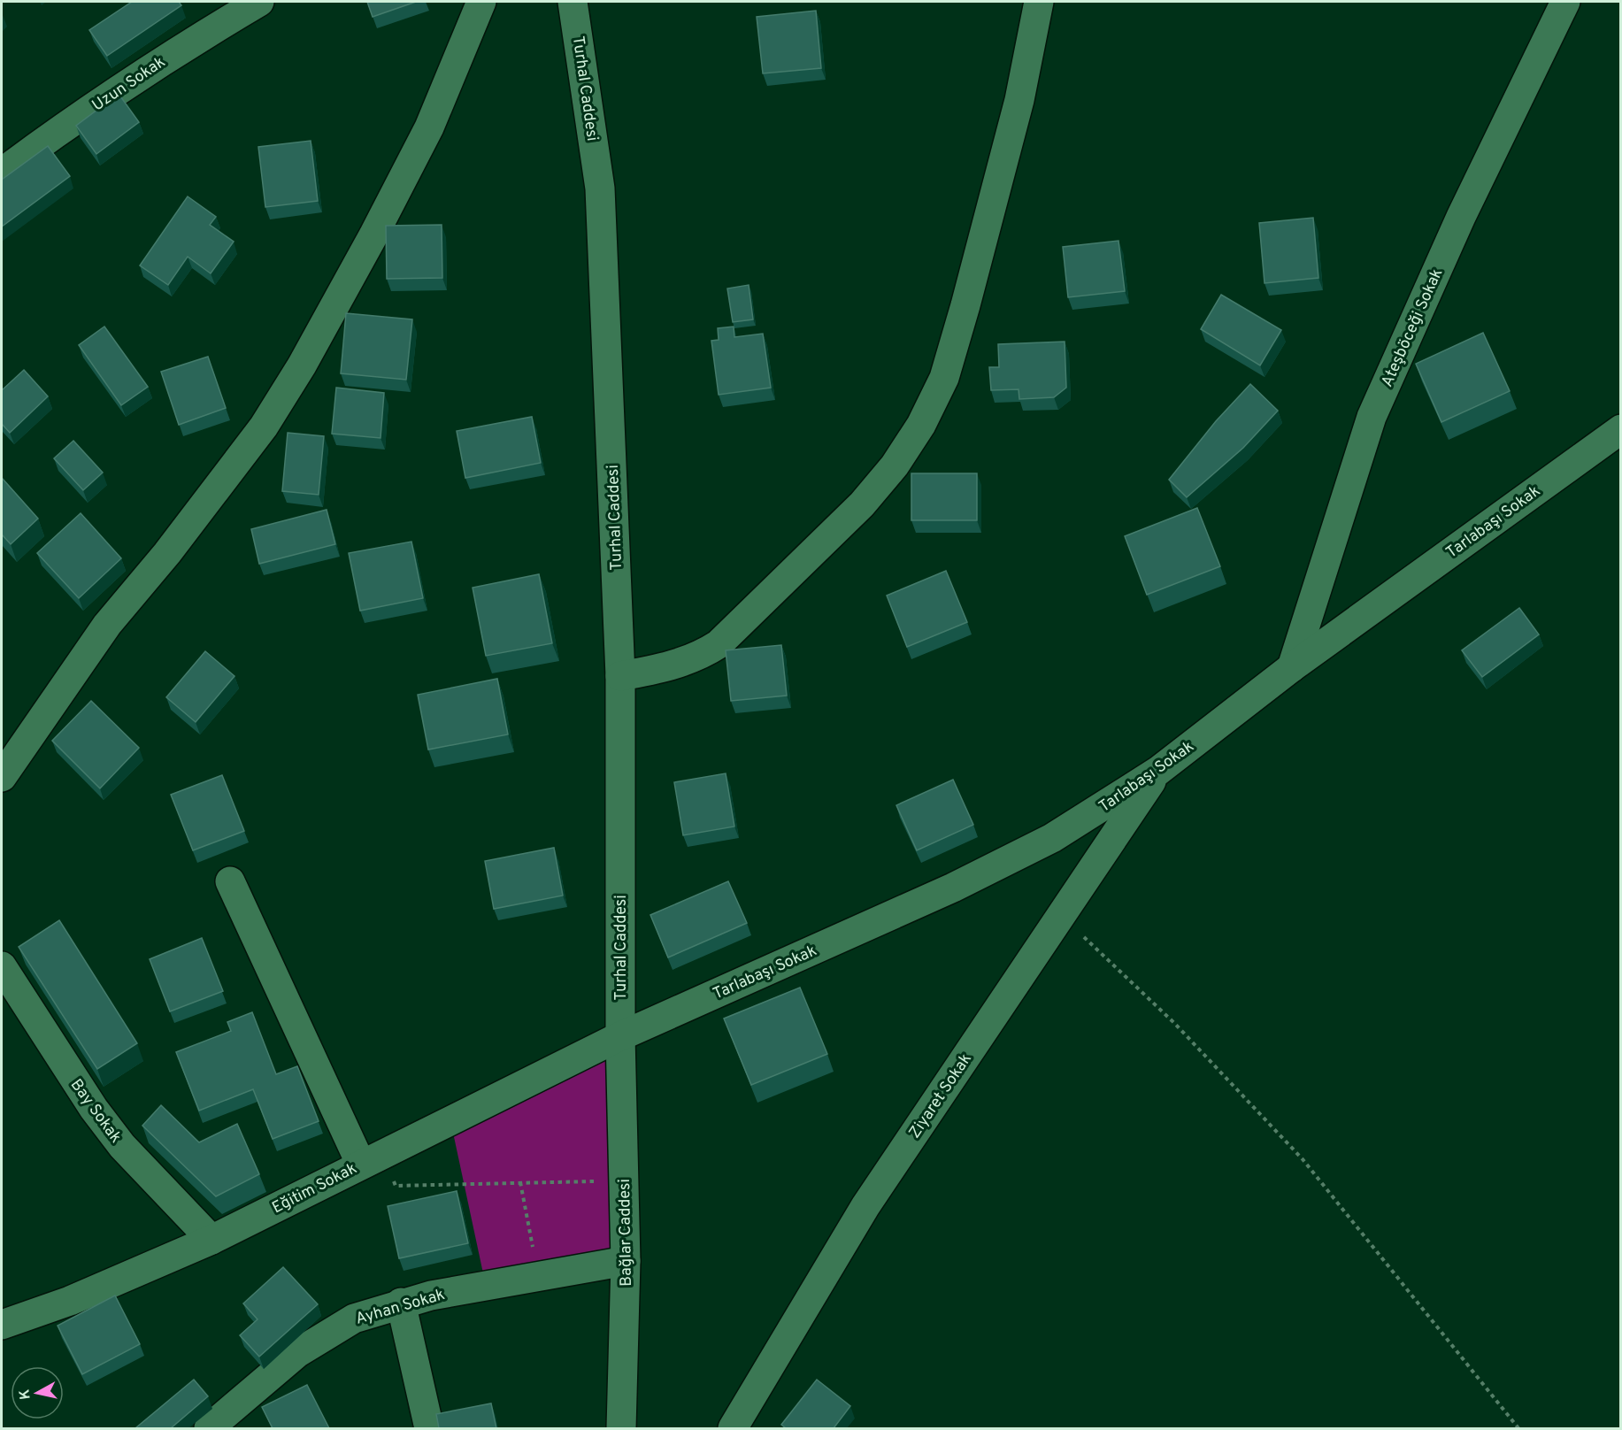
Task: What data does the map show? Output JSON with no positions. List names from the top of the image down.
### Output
{
  "streets": {
    "street": [
      "Uzun Sokak",
      "Turhal Caddesi",
      "Ateşböceği Sokak",
      "Tarlabaşı Sokak",
      "Ziyaret Sokak",
      "Bay Sokak",
      "Eğitim Sokak",
      "Bağlar Caddesi",
      "Ayhan Sokak"
    ]
  },
  "crossings": [
    ["Turhal Caddesi", "Tarlabaşı Sokak"],
    ["Turhal Caddesi", "Eğitim Sokak"],
    ["Turhal Caddesi", "Bağlar Caddesi"],
    ["Ateşböceği Sokak", "Tarlabaşı Sokak"],
    ["Tarlabaşı Sokak", "Ziyaret Sokak"],
    ["Tarlabaşı Sokak", "Eğitim Sokak"],
    ["Tarlabaşı Sokak", "Bağlar Caddesi"],
    ["Bay Sokak", "Eğitim Sokak"],
    ["Eğitim Sokak", "Bağlar Caddesi"],
    ["Bağlar Caddesi", "Ayhan Sokak"]
  ],
  "north": "left"
}
